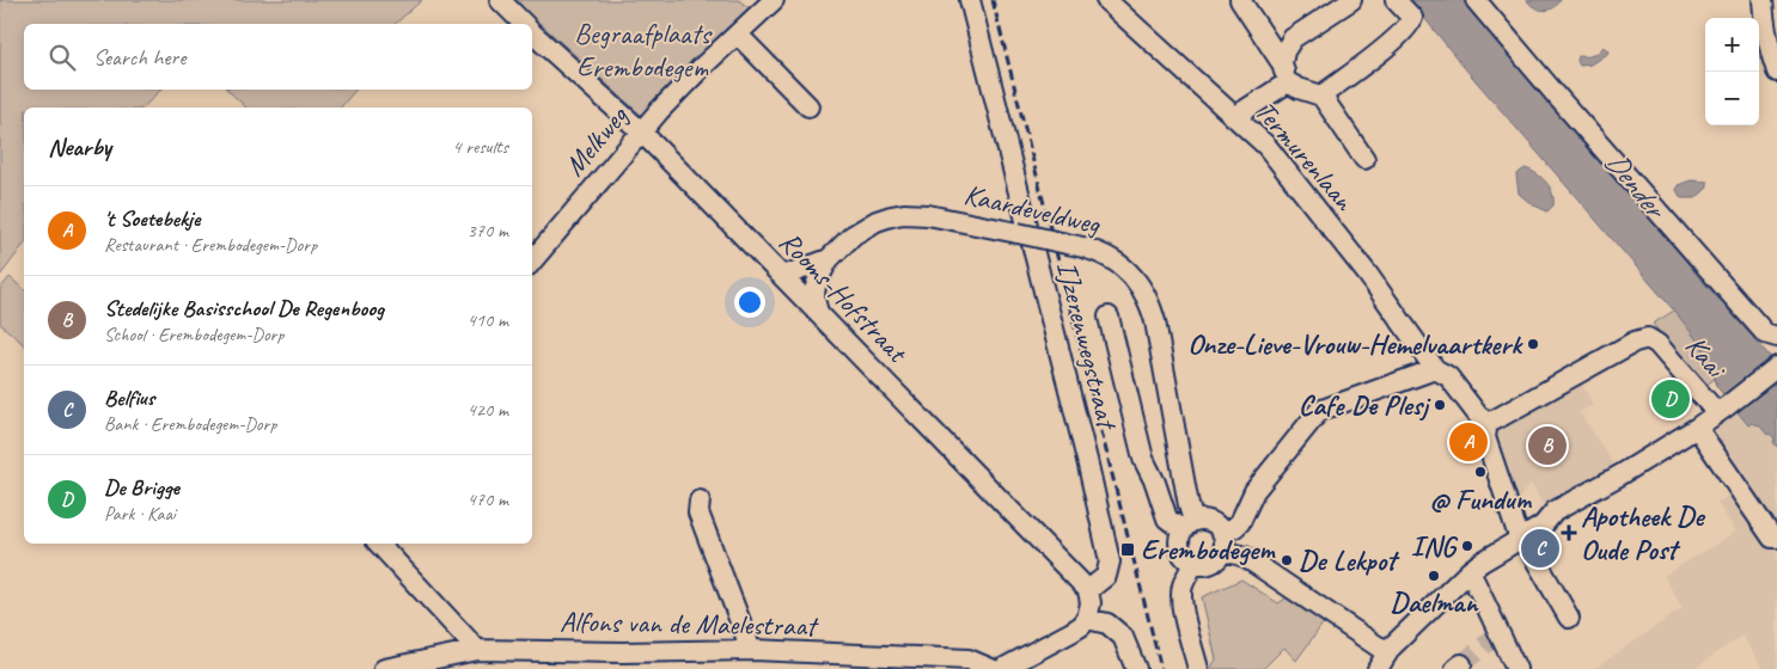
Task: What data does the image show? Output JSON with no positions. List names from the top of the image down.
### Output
{
  "streets": {
    "street": [
      "Melkweg",
      "Termurenlaan",
      "Kaardeveldweg",
      "Rooms-Hofstraat",
      "IJzerenwegstraat",
      "Kaai",
      "Alfons van de Maelestraat"
    ]
  },
  "crossings": [
    ["Melkweg", "Rooms-Hofstraat"],
    ["Termurenlaan", "Kaai"],
    ["Kaardeveldweg", "Rooms-Hofstraat"],
    ["Rooms-Hofstraat", "IJzerenwegstraat"]
  ],
  "water": ["Dender"],
  "parks": ["Begraafplaats Erembodegem"],
  "places": {
    "other": [
      "Onze-Lieve-Vrouw-Hemelvaartkerk",
      "Cafe De Plesj",
      "@ Fundum",
      "ING",
      "De Lekpot",
      "Daelman"
    ],
    "health": ["Apotheek De Oude Post"],
    "transit": ["Erembodegem"]
  },
  "page": {
    "map_buttons": ["+", "−"],
    "search": "Search here",
    "heading": ["Nearby", "4 results"],
    "list": [
      {
        "mark": "A",
        "name": "'t Soetebekje",
        "note": "Restaurant · Erembodegem-Dorp",
        "value": "370 m"
      },
      {
        "mark": "B",
        "name": "Stedelijke Basisschool De Regenboog",
        "note": "School · Erembodegem-Dorp",
        "value": "410 m"
      },
      {
        "mark": "C",
        "name": "Belfius",
        "note": "Bank · Erembodegem-Dorp",
        "value": "420 m"
      },
      {
        "mark": "D",
        "name": "De Brigge",
        "note": "Park · Kaai",
        "value": "470 m"
      }
    ],
    "pins": [
      "D",
      "A",
      "B",
      "C"
    ]
  }
}
